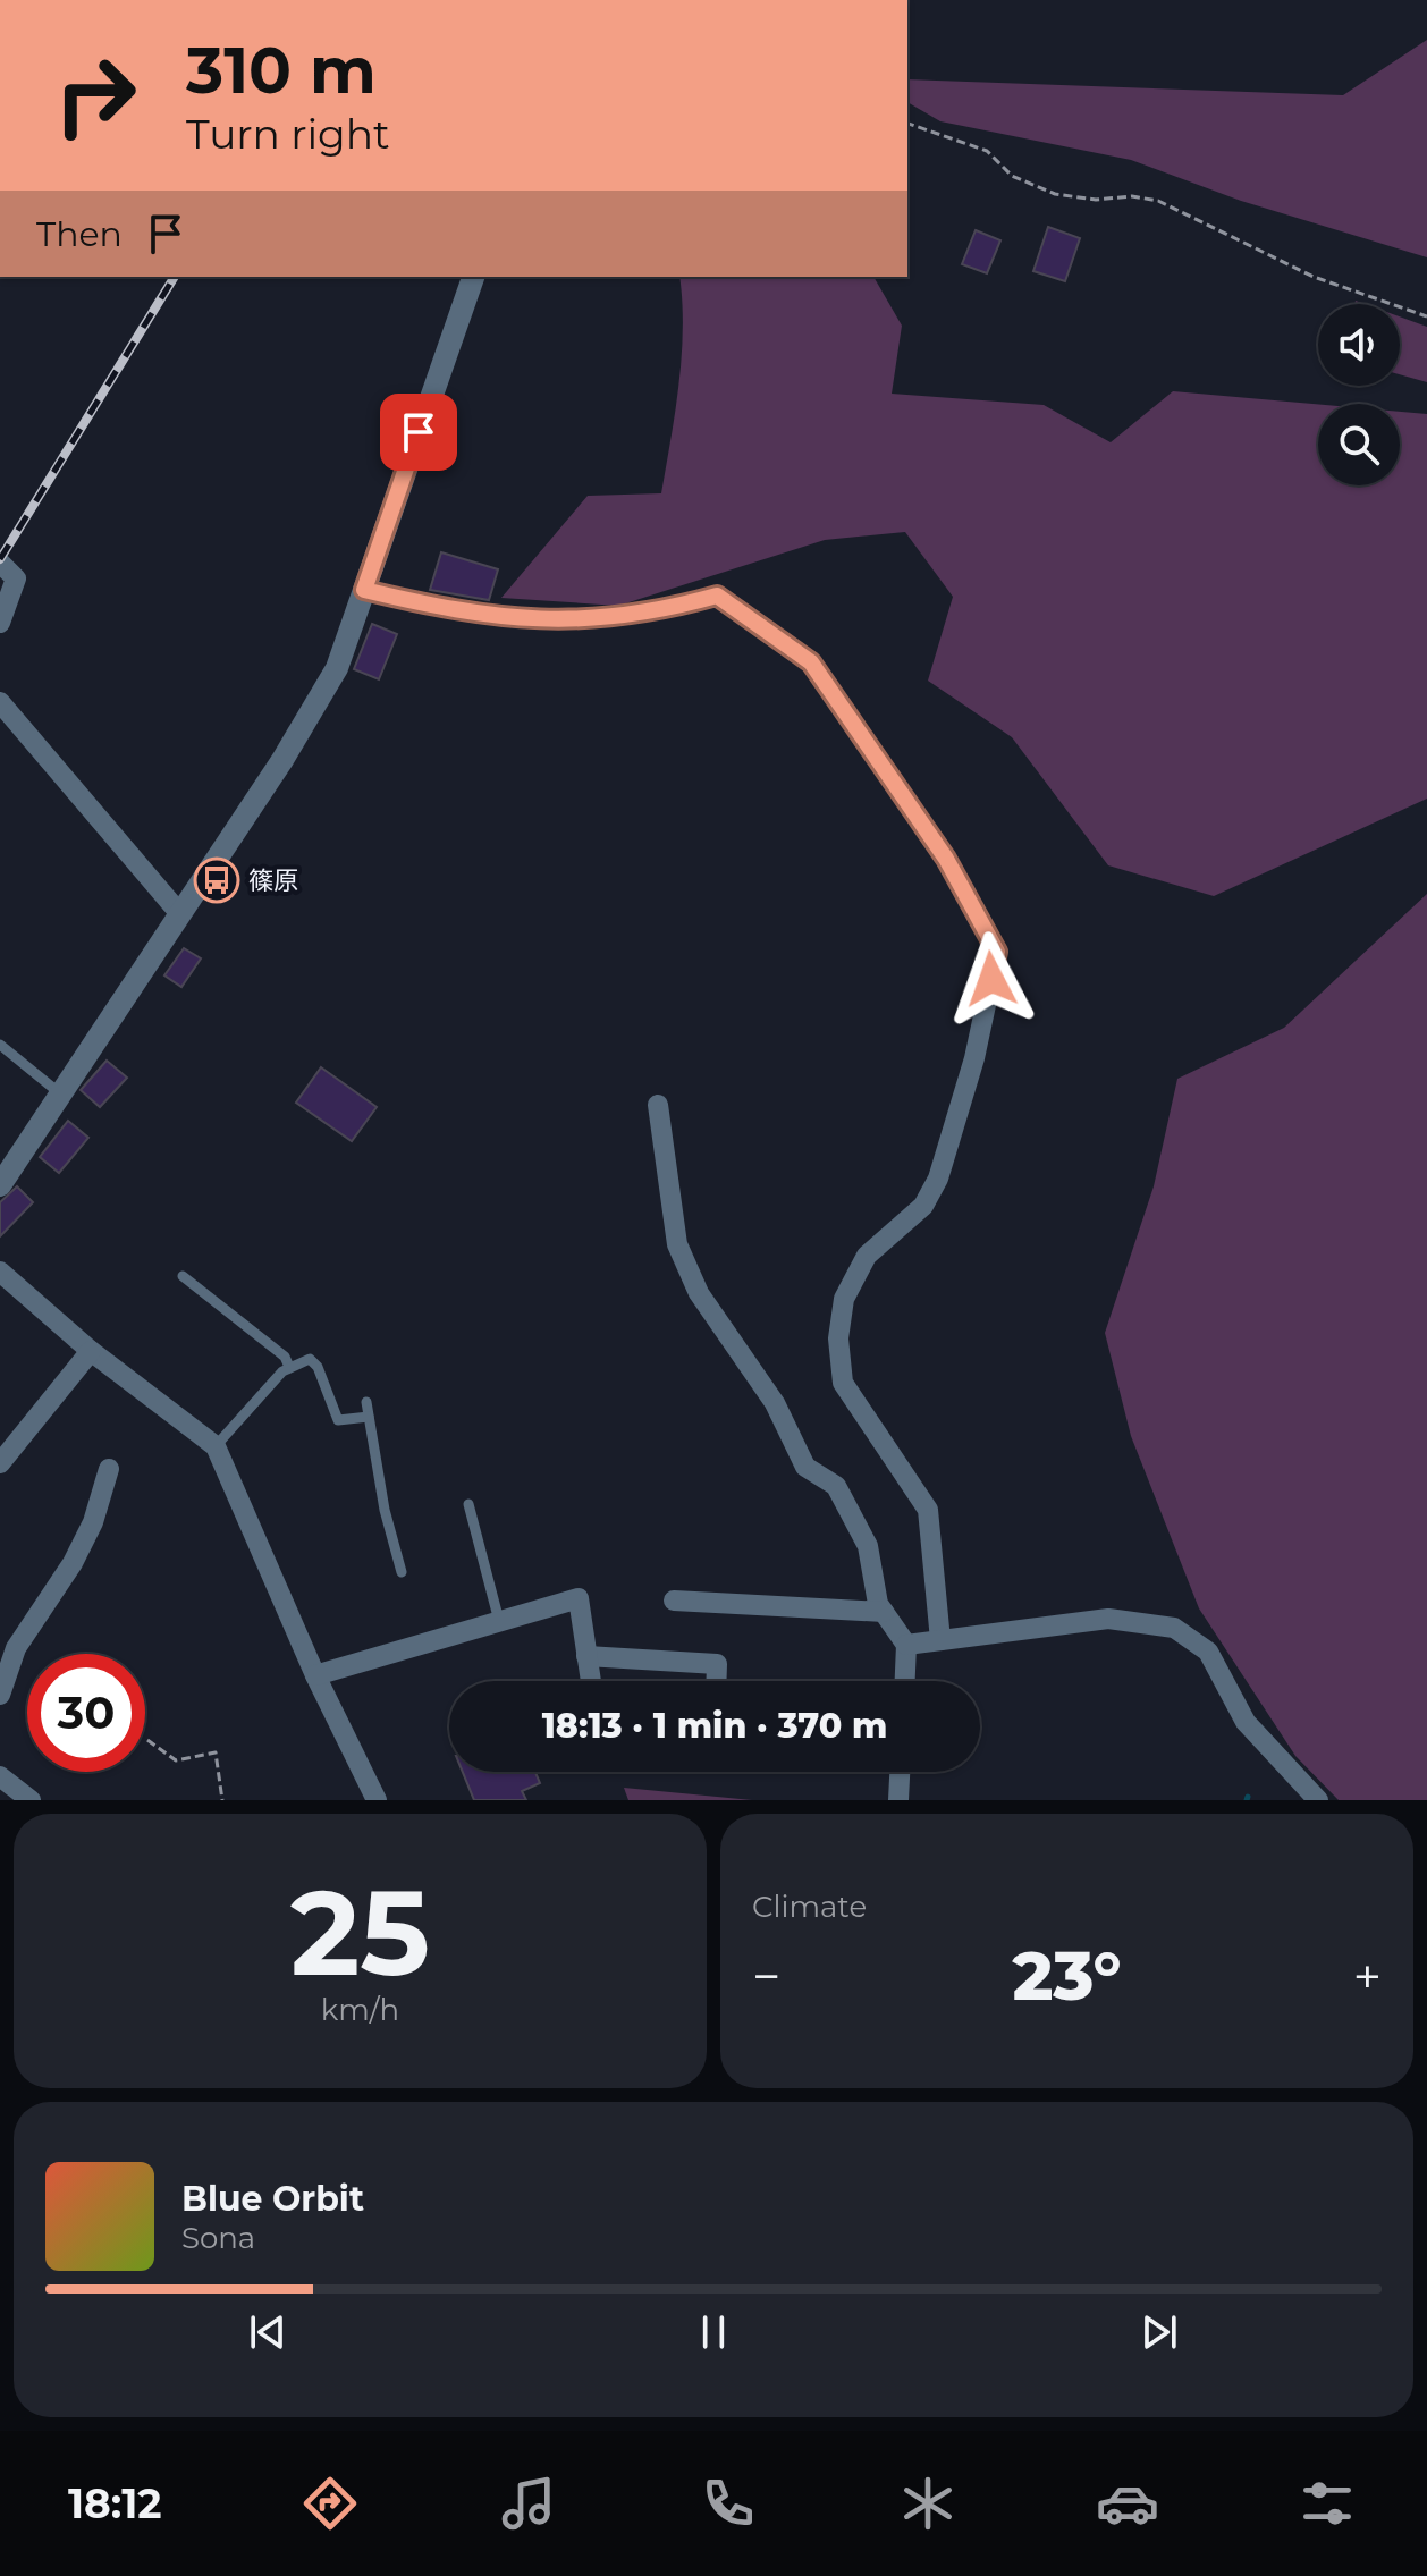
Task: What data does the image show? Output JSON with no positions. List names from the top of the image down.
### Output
{
  "places": {
    "bus stop": ["篠原"]
  },
  "page": {
    "turn": ["310 m", "Turn right"],
    "then": "Then",
    "limit": "30",
    "trip": "18:13 · 1 min · 370 m",
    "tile": [
      ["25", "km/h"],
      "Climate"
    ],
    "heat": ["−", "23°", "+"],
    "song": ["Blue Orbit", "Sona"],
    "tabs": "18:12"
  }
}
